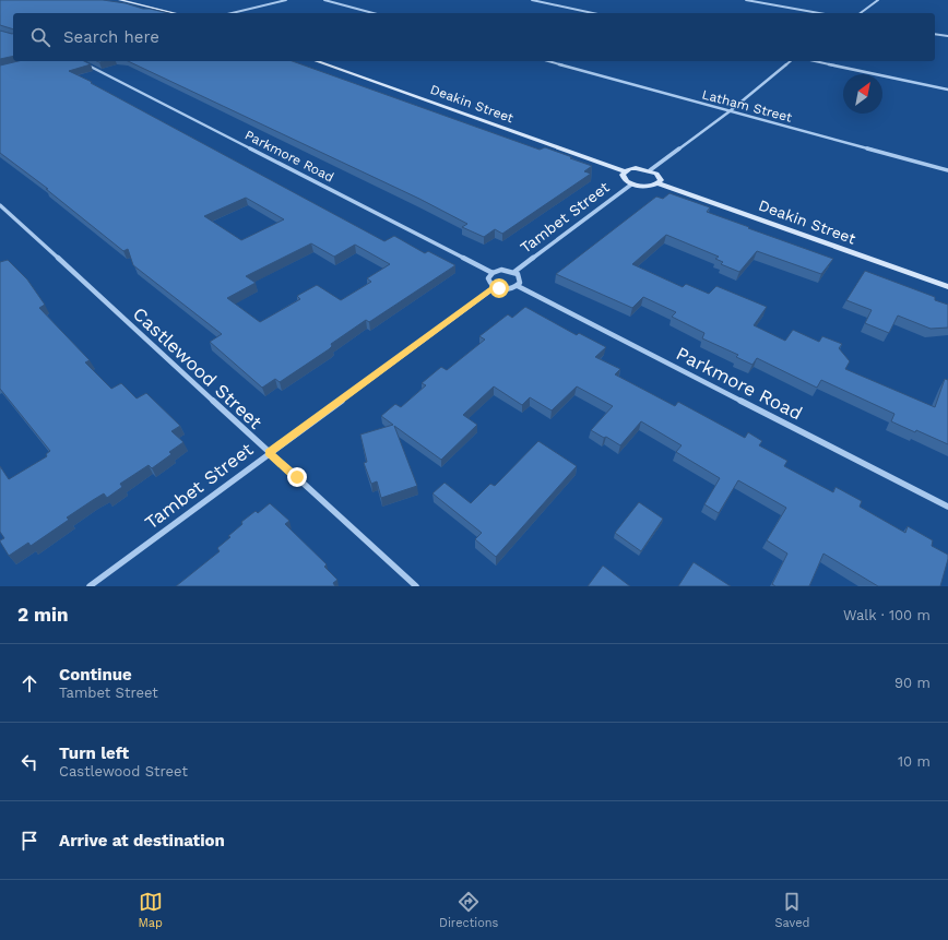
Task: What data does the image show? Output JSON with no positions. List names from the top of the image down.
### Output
{
  "streets": {
    "street": [
      "Deakin Street",
      "Latham Street",
      "Parkmore Road",
      "Tambet Street",
      "Castlewood Street"
    ]
  },
  "crossings": [
    ["Parkmore Road", "Tambet Street"],
    ["Tambet Street", "Castlewood Street"]
  ],
  "north": "top right",
  "page": {
    "search": "Search here",
    "heading": ["2 min", "Walk · 100 m"],
    "list": [
      ["Continue", "Tambet Street", "90 m"],
      ["Turn left", "Castlewood Street", "10 m"],
      "Arrive at destination"
    ],
    "nav": ["Map", "Directions", "Saved"]
  }
}
